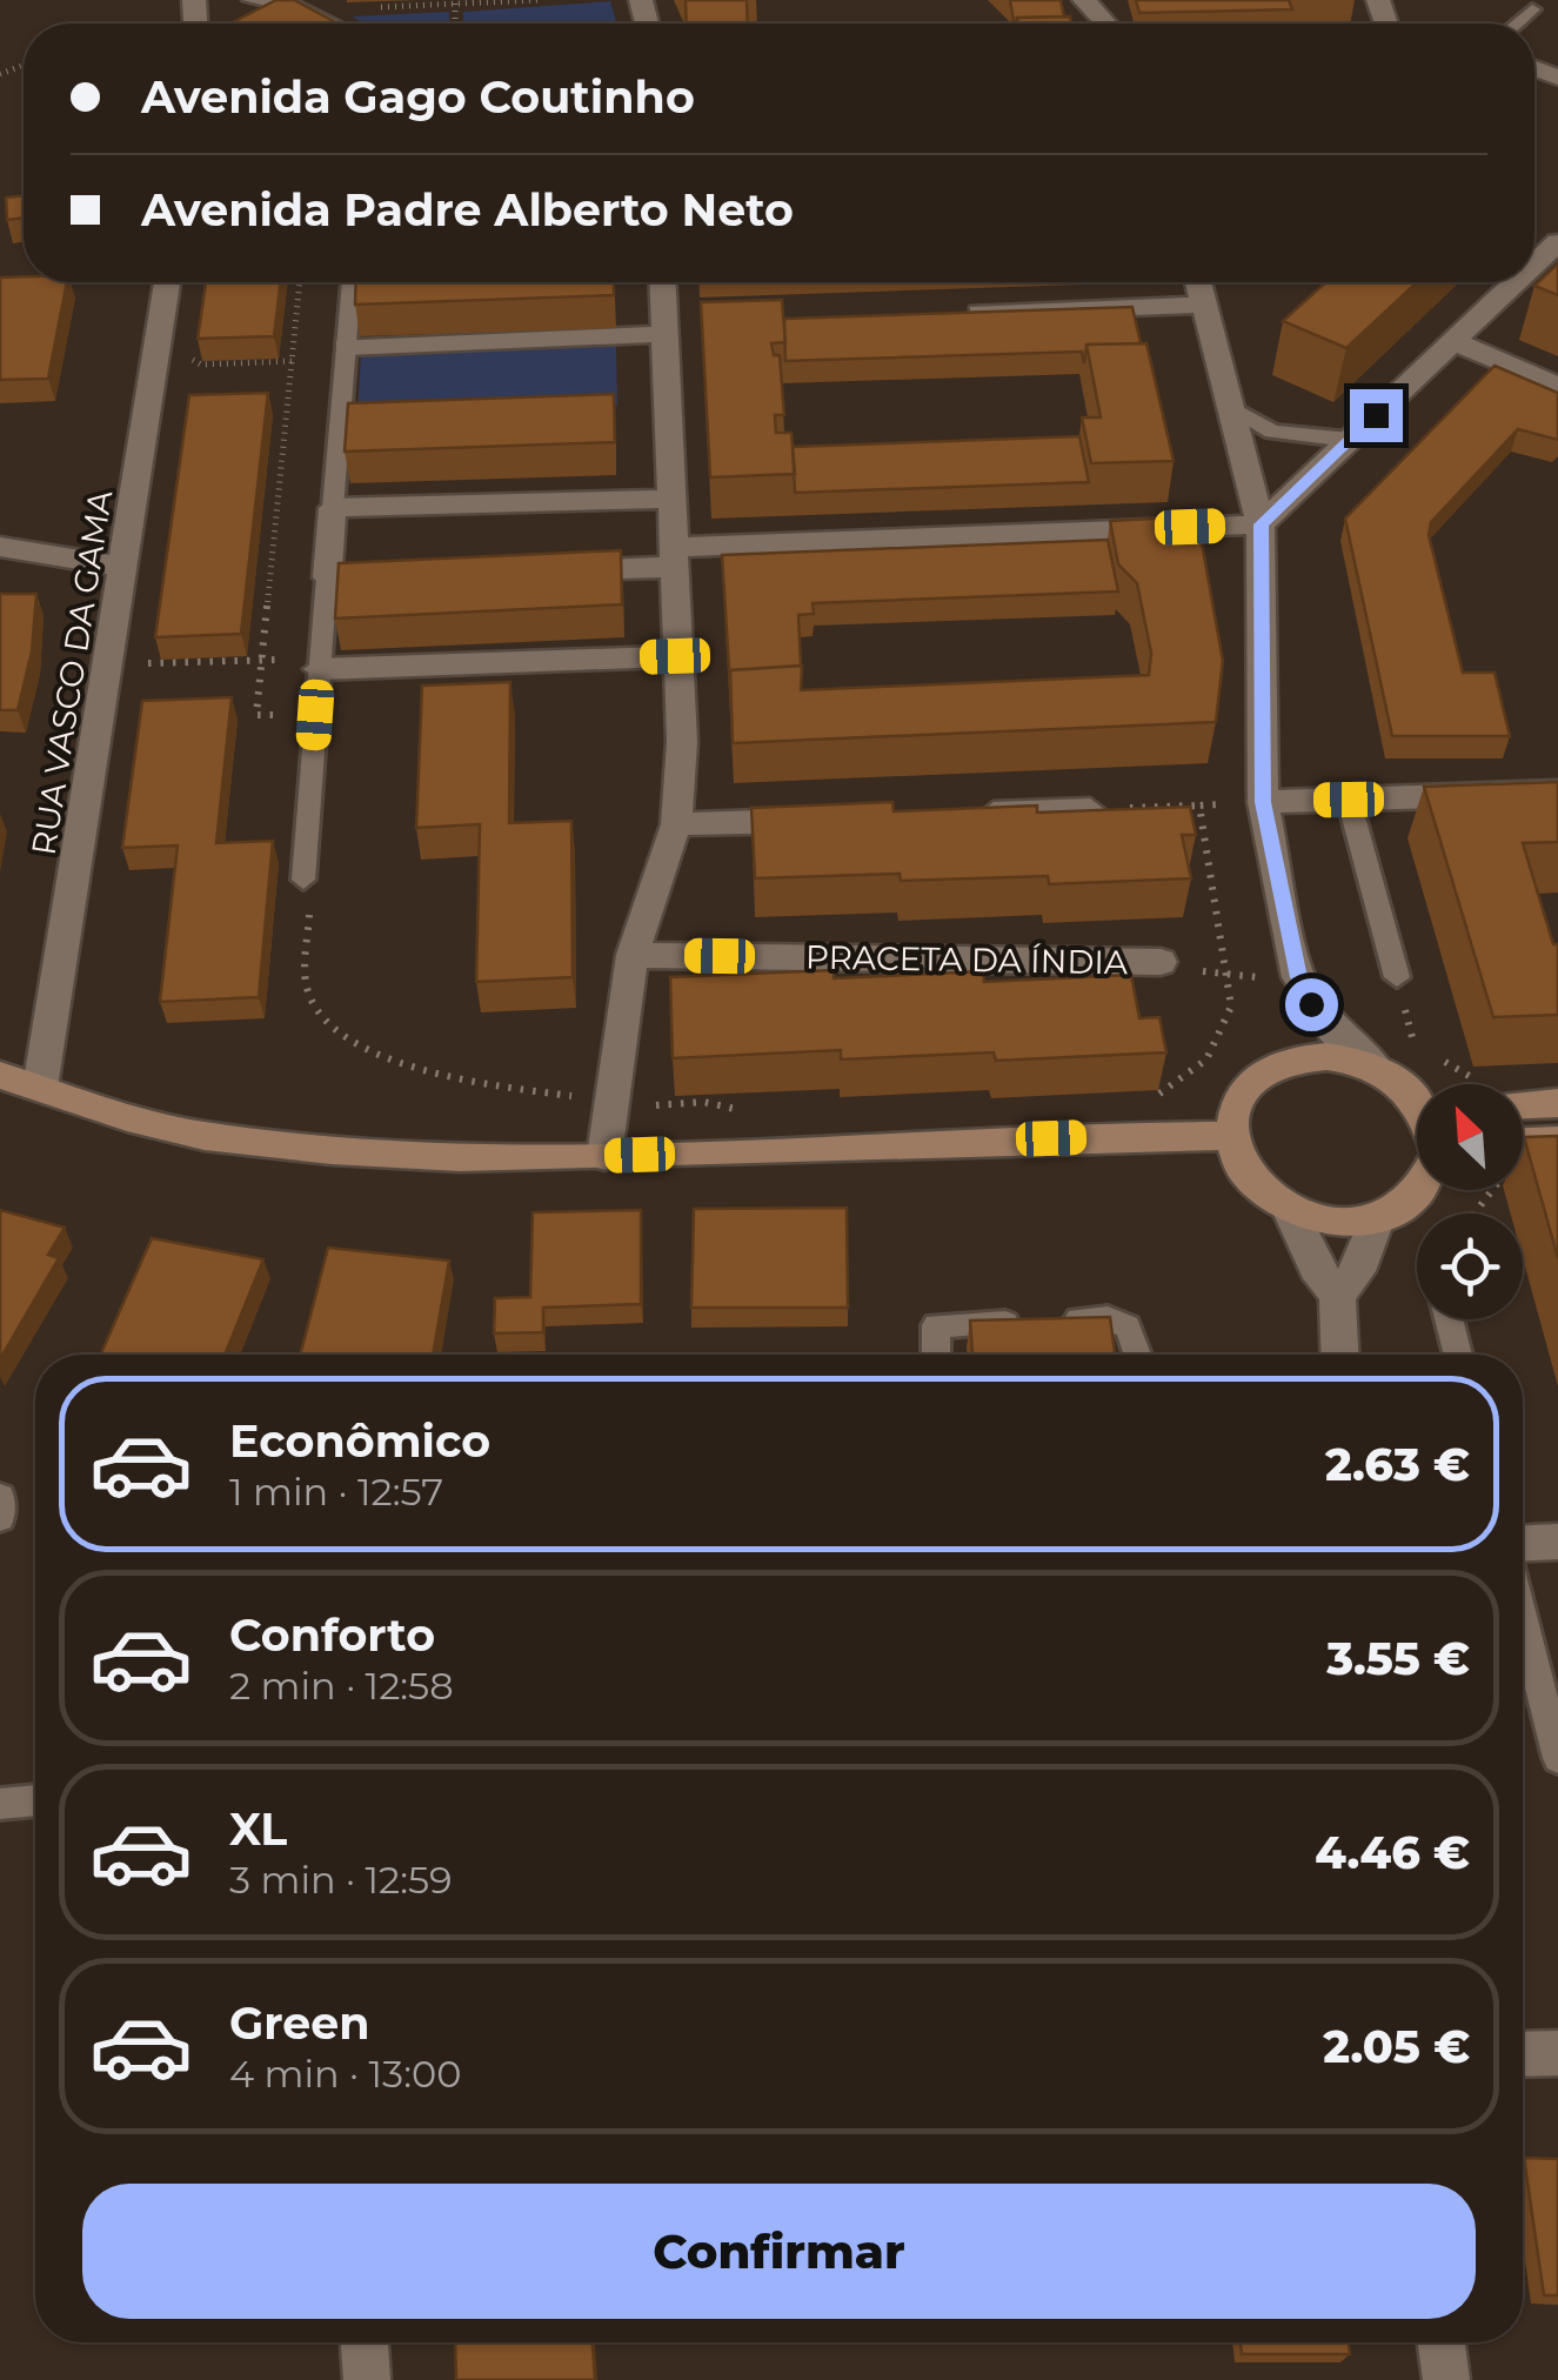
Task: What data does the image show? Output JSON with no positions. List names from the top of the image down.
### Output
{
  "streets": {
    "street": ["RUA VASCO DA GAMA", "PRACETA DA ÍNDIA"]
  },
  "north": "top left",
  "page": {
    "banner": ["Avenida Gago Coutinho", "Avenida Padre Alberto Neto"],
    "list": [
      {
        "name": "Econômico",
        "note": "1 min · 12:57",
        "value": "2.63 €"
      },
      {
        "name": "Conforto",
        "note": "2 min · 12:58",
        "value": "3.55 €"
      },
      {
        "name": "XL",
        "note": "3 min · 12:59",
        "value": "4.46 €"
      },
      {
        "name": "Green",
        "note": "4 min · 13:00",
        "value": "2.05 €"
      }
    ],
    "buttons": "Confirmar"
  }
}
